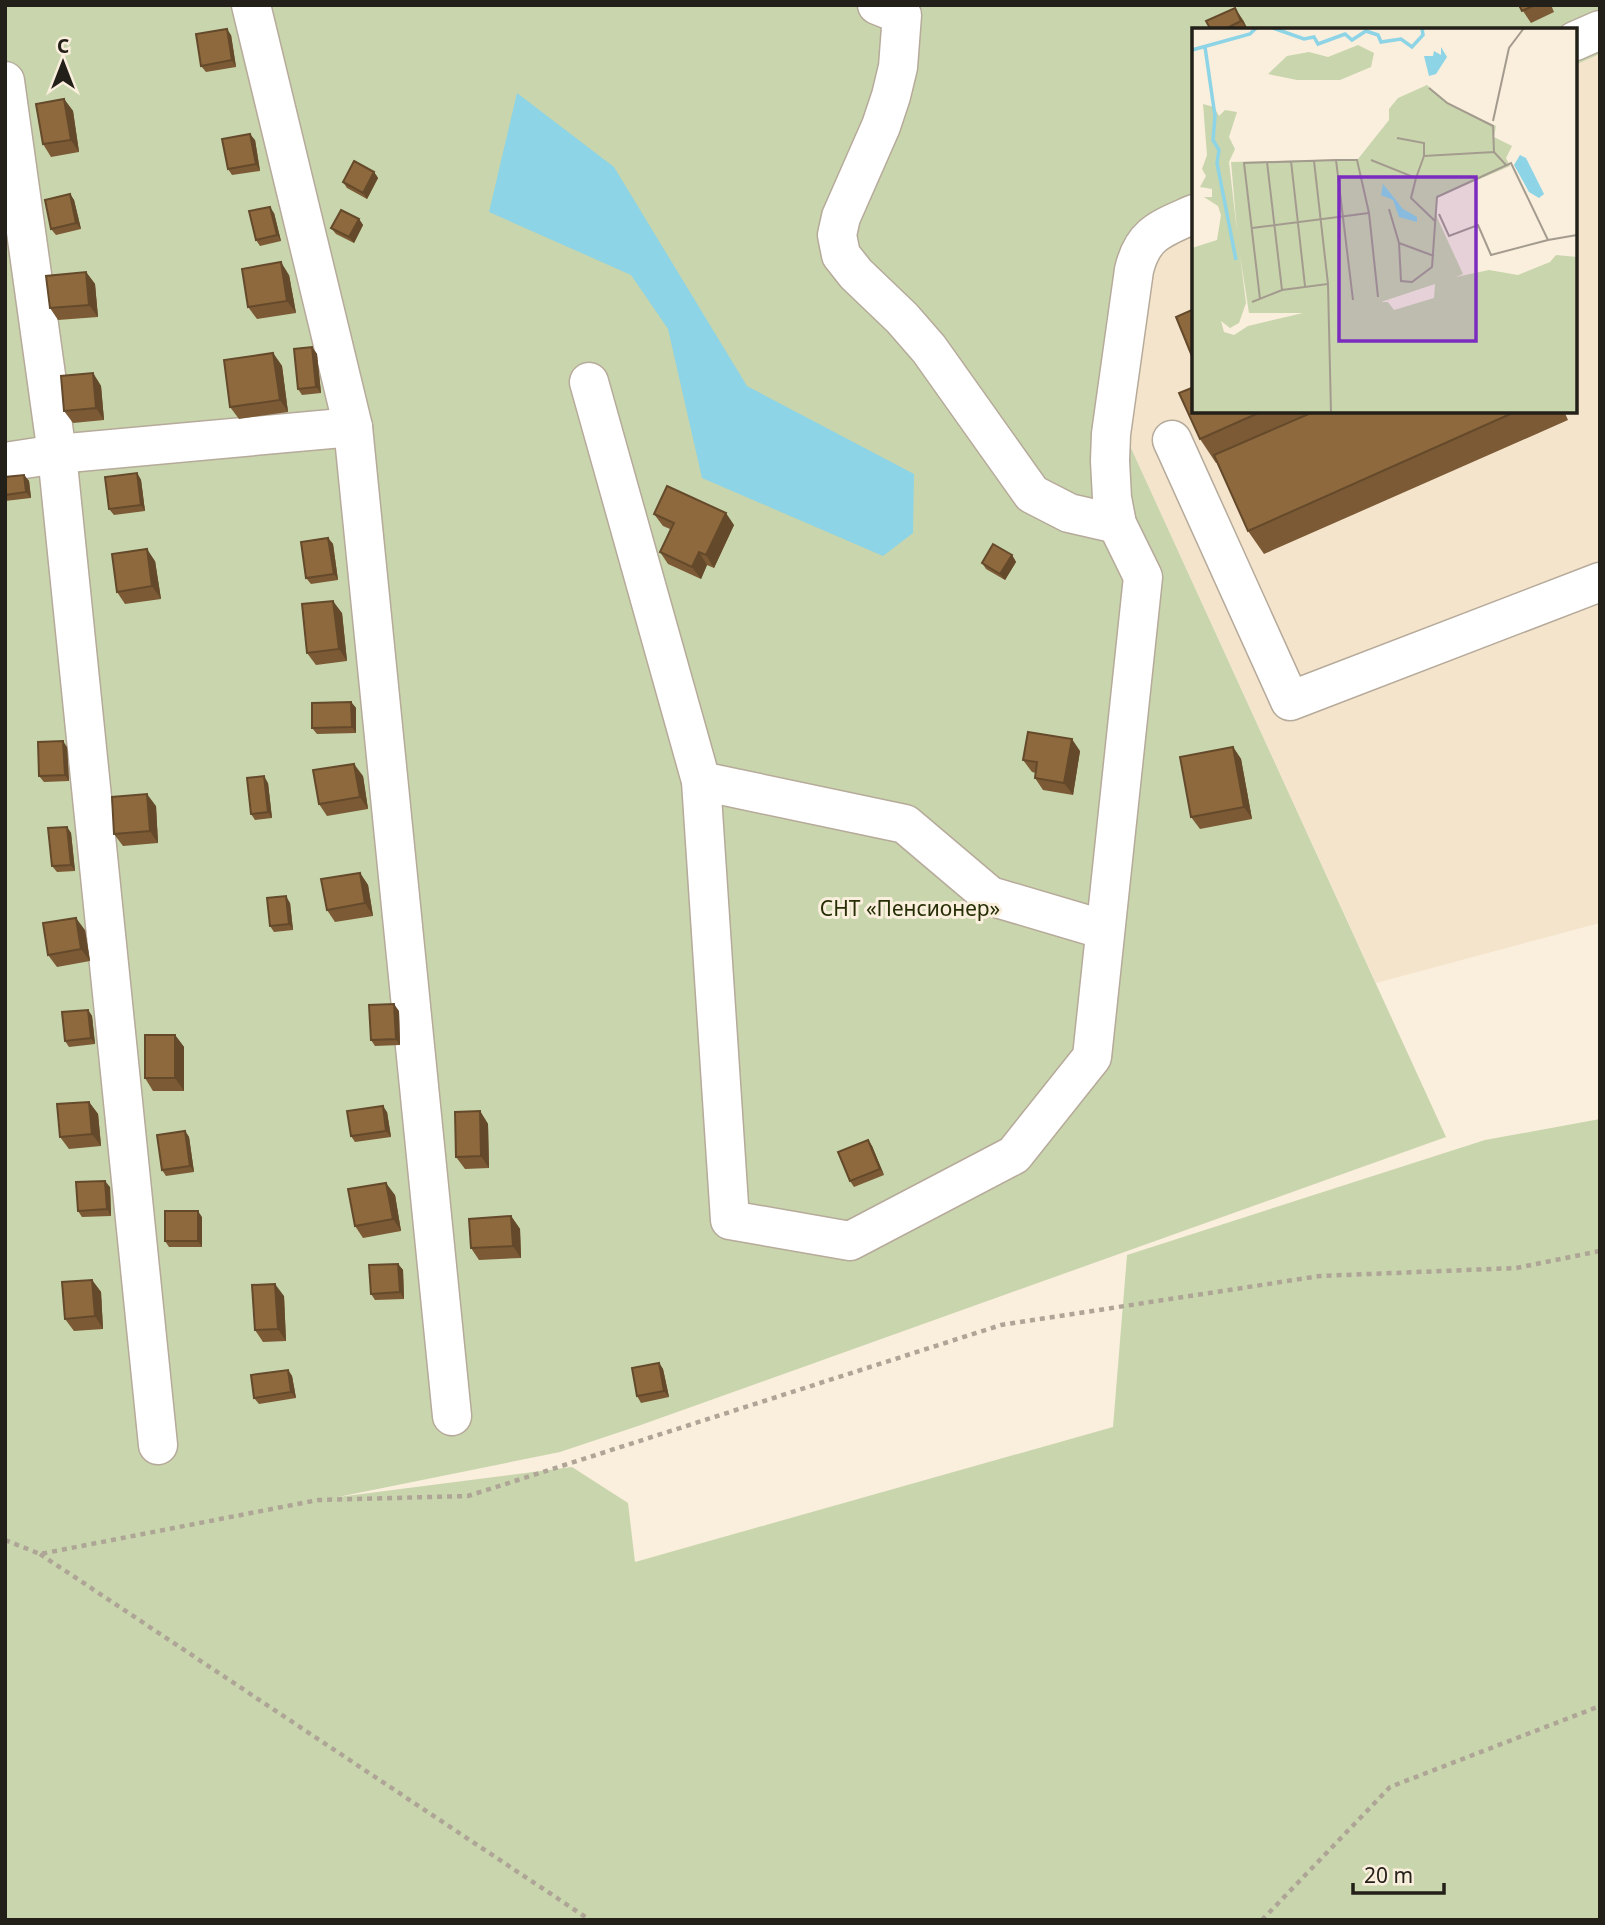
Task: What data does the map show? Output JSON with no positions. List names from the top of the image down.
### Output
{
  "parks": ["СНТ «Пенсионер»"],
  "scale_bar": "20 m",
  "north": "top"
}
